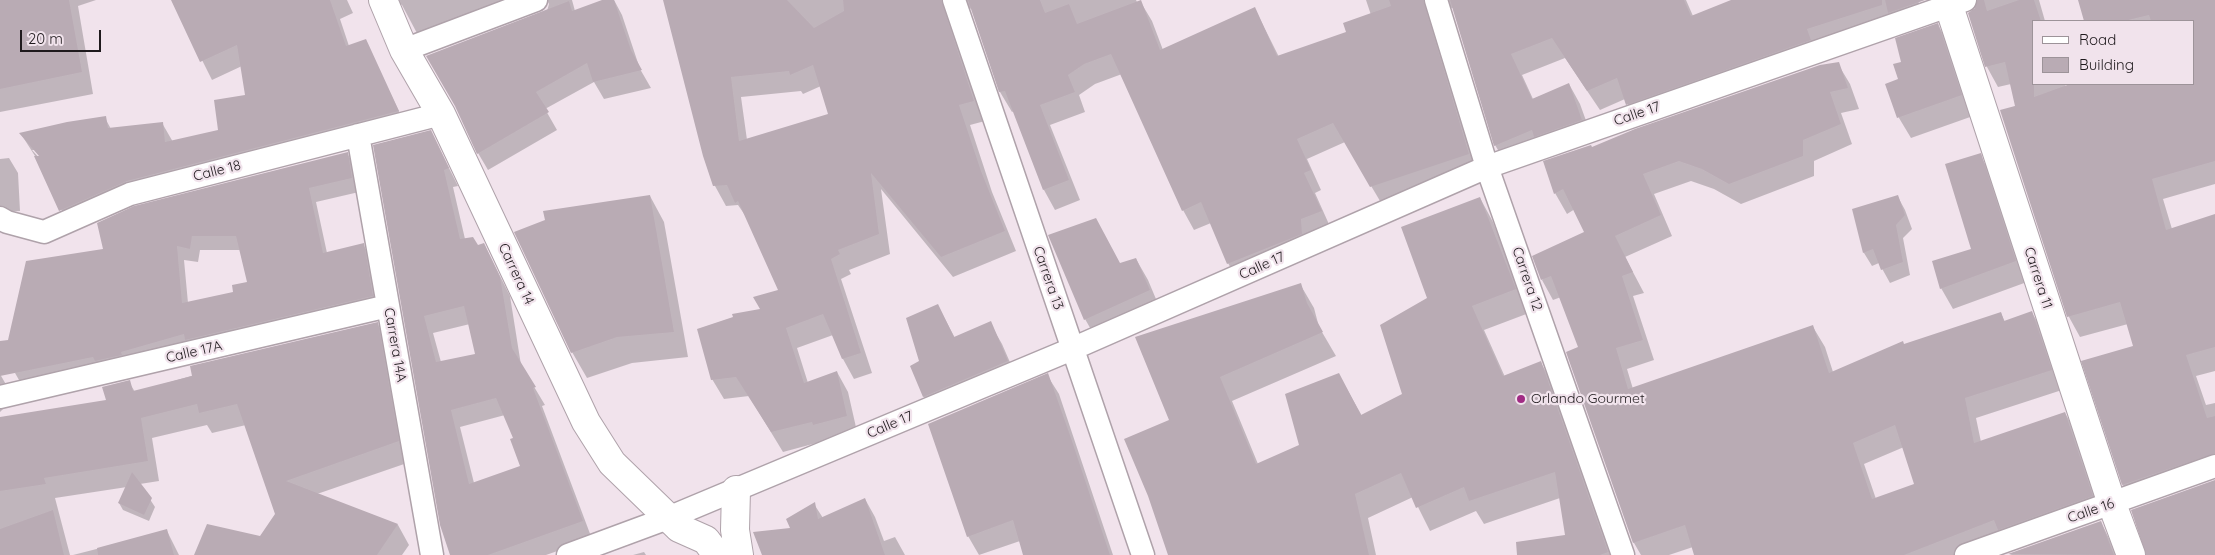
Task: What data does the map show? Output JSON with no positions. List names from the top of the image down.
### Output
{
  "streets": {
    "street": [
      "Calle 17",
      "Calle 18",
      "Carrera 14",
      "Carrera 13",
      "Carrera 11",
      "Carrera 12",
      "Carrera 14A",
      "Calle 17A",
      "Calle 16"
    ]
  },
  "crossings": [
    ["Calle 17", "Carrera 14"],
    ["Calle 17", "Carrera 13"],
    ["Calle 17", "Carrera 11"],
    ["Calle 17", "Carrera 12"],
    ["Calle 18", "Carrera 14"],
    ["Calle 18", "Carrera 14A"],
    ["Carrera 11", "Calle 16"],
    ["Carrera 14A", "Calle 17A"]
  ],
  "places": ["Orlando Gourmet"],
  "legend": ["Road", "Building"],
  "scale_bar": "20 m"
}
